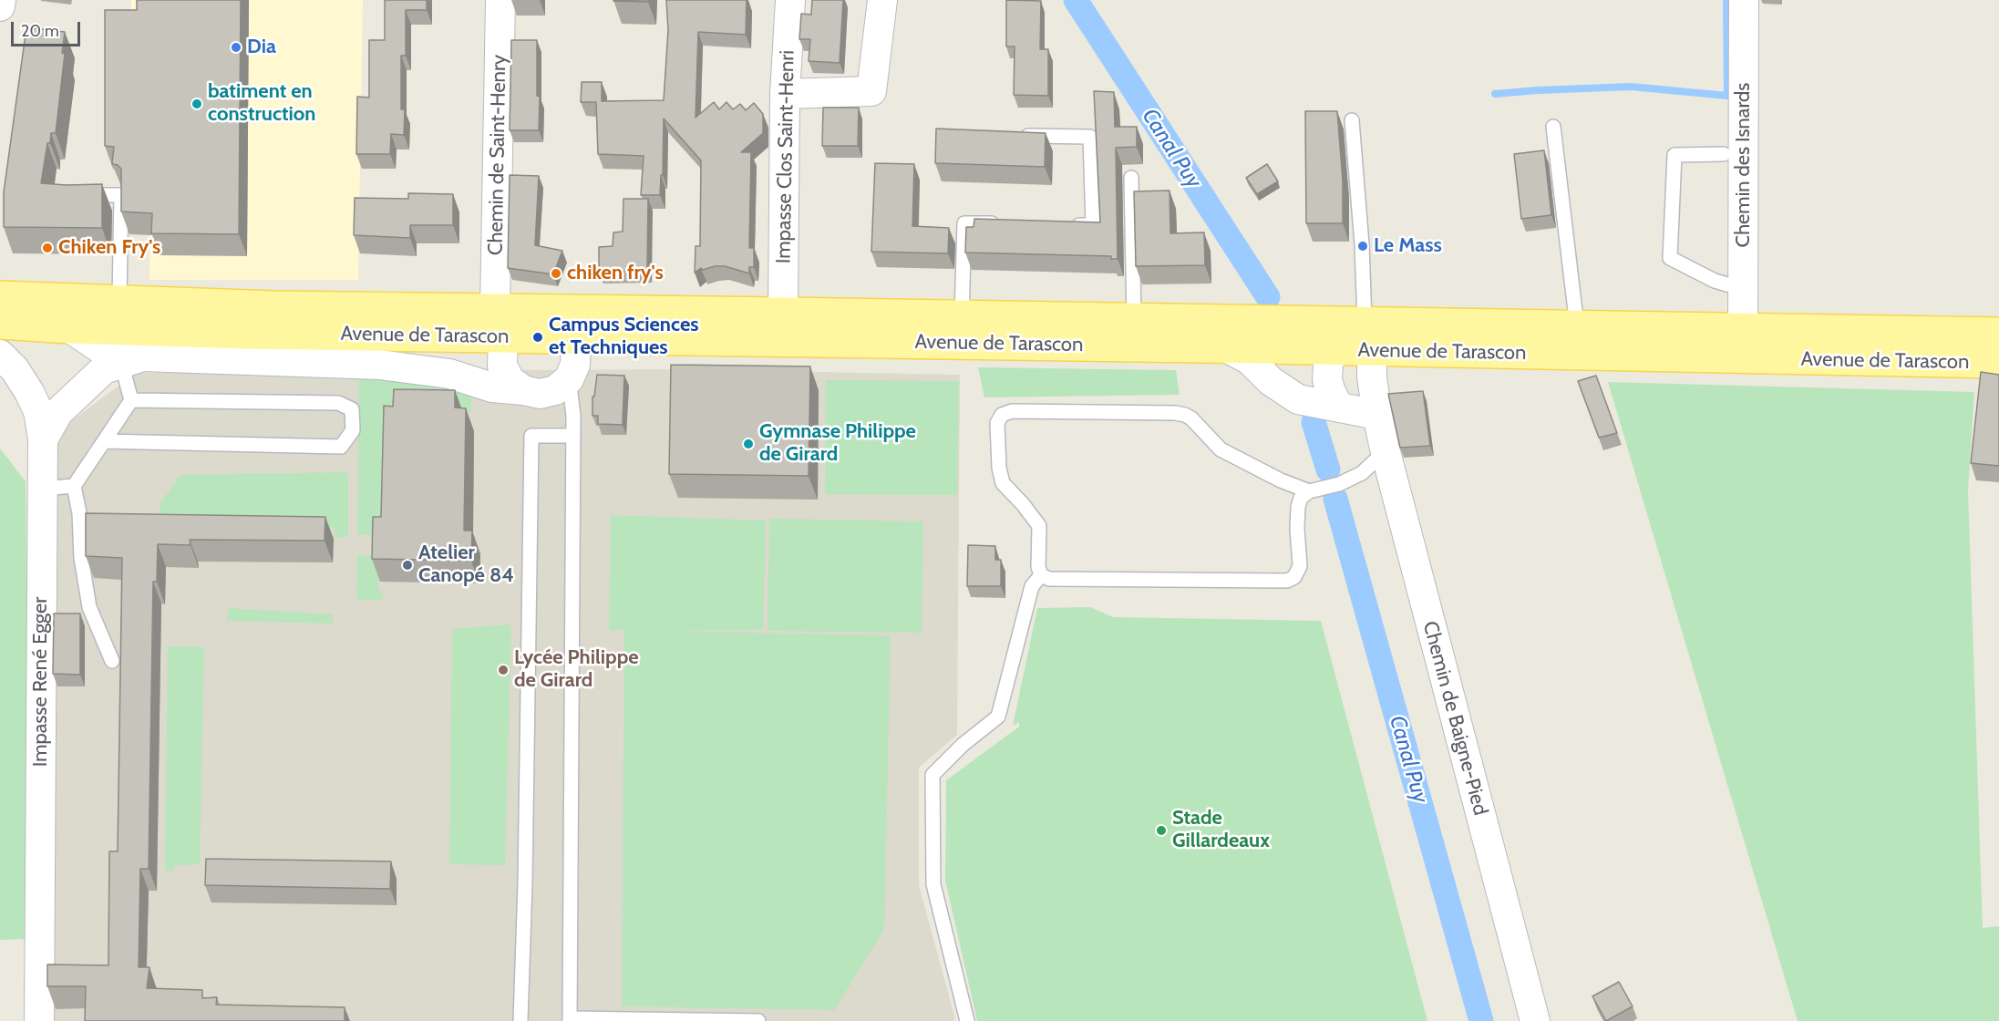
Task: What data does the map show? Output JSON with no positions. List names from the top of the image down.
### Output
{
  "streets": {
    "main road": ["Avenue de Tarascon"],
    "street": [
      "Chemin de Saint-Henry",
      "Impasse Clos Saint-Henri",
      "Chemin des Isnards",
      "Impasse René Egger",
      "Chemin de Baigne-Pied"
    ]
  },
  "crossings": [
    ["Chemin de Saint-Henry", "Avenue de Tarascon"],
    ["Impasse Clos Saint-Henri", "Avenue de Tarascon"],
    ["Chemin des Isnards", "Avenue de Tarascon"],
    ["Avenue de Tarascon", "Chemin de Baigne-Pied"]
  ],
  "water": ["Canal Puy"],
  "places": [
    "Dia",
    "batiment en construction",
    "Le Mass",
    "Chiken Fry's",
    "chiken fry's",
    "Campus Sciences et Techniques",
    "Gymnase Philippe de Girard",
    "Atelier Canopé 84",
    "Lycée Philippe de Girard",
    "Stade Gillardeaux"
  ],
  "scale_bar": "20 m"
}
